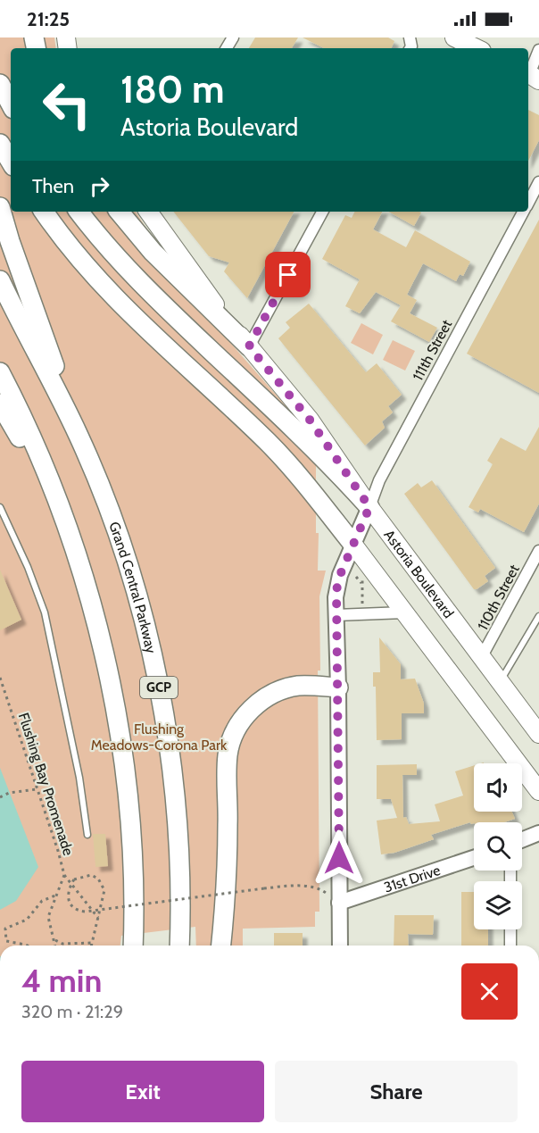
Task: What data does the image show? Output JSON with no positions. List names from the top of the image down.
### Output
{
  "streets": {
    "highway": ["Grand Central Parkway", "GCP"],
    "main road": ["Astoria Boulevard"],
    "street": ["111th Street", "110th Street", "31st Drive"],
    "path": ["Flushing Bay Promenade"]
  },
  "crossings": [
    ["111th Street", "Astoria Boulevard"],
    ["Astoria Boulevard", "110th Street"]
  ],
  "parks": ["Flushing Meadows-Corona Park"],
  "page": {
    "status": "21:25",
    "turn": ["180 m", "Astoria Boulevard"],
    "then": "Then",
    "heading": ["4 min", "320 m · 21:29"],
    "buttons": ["Exit", "Share"]
  }
}
